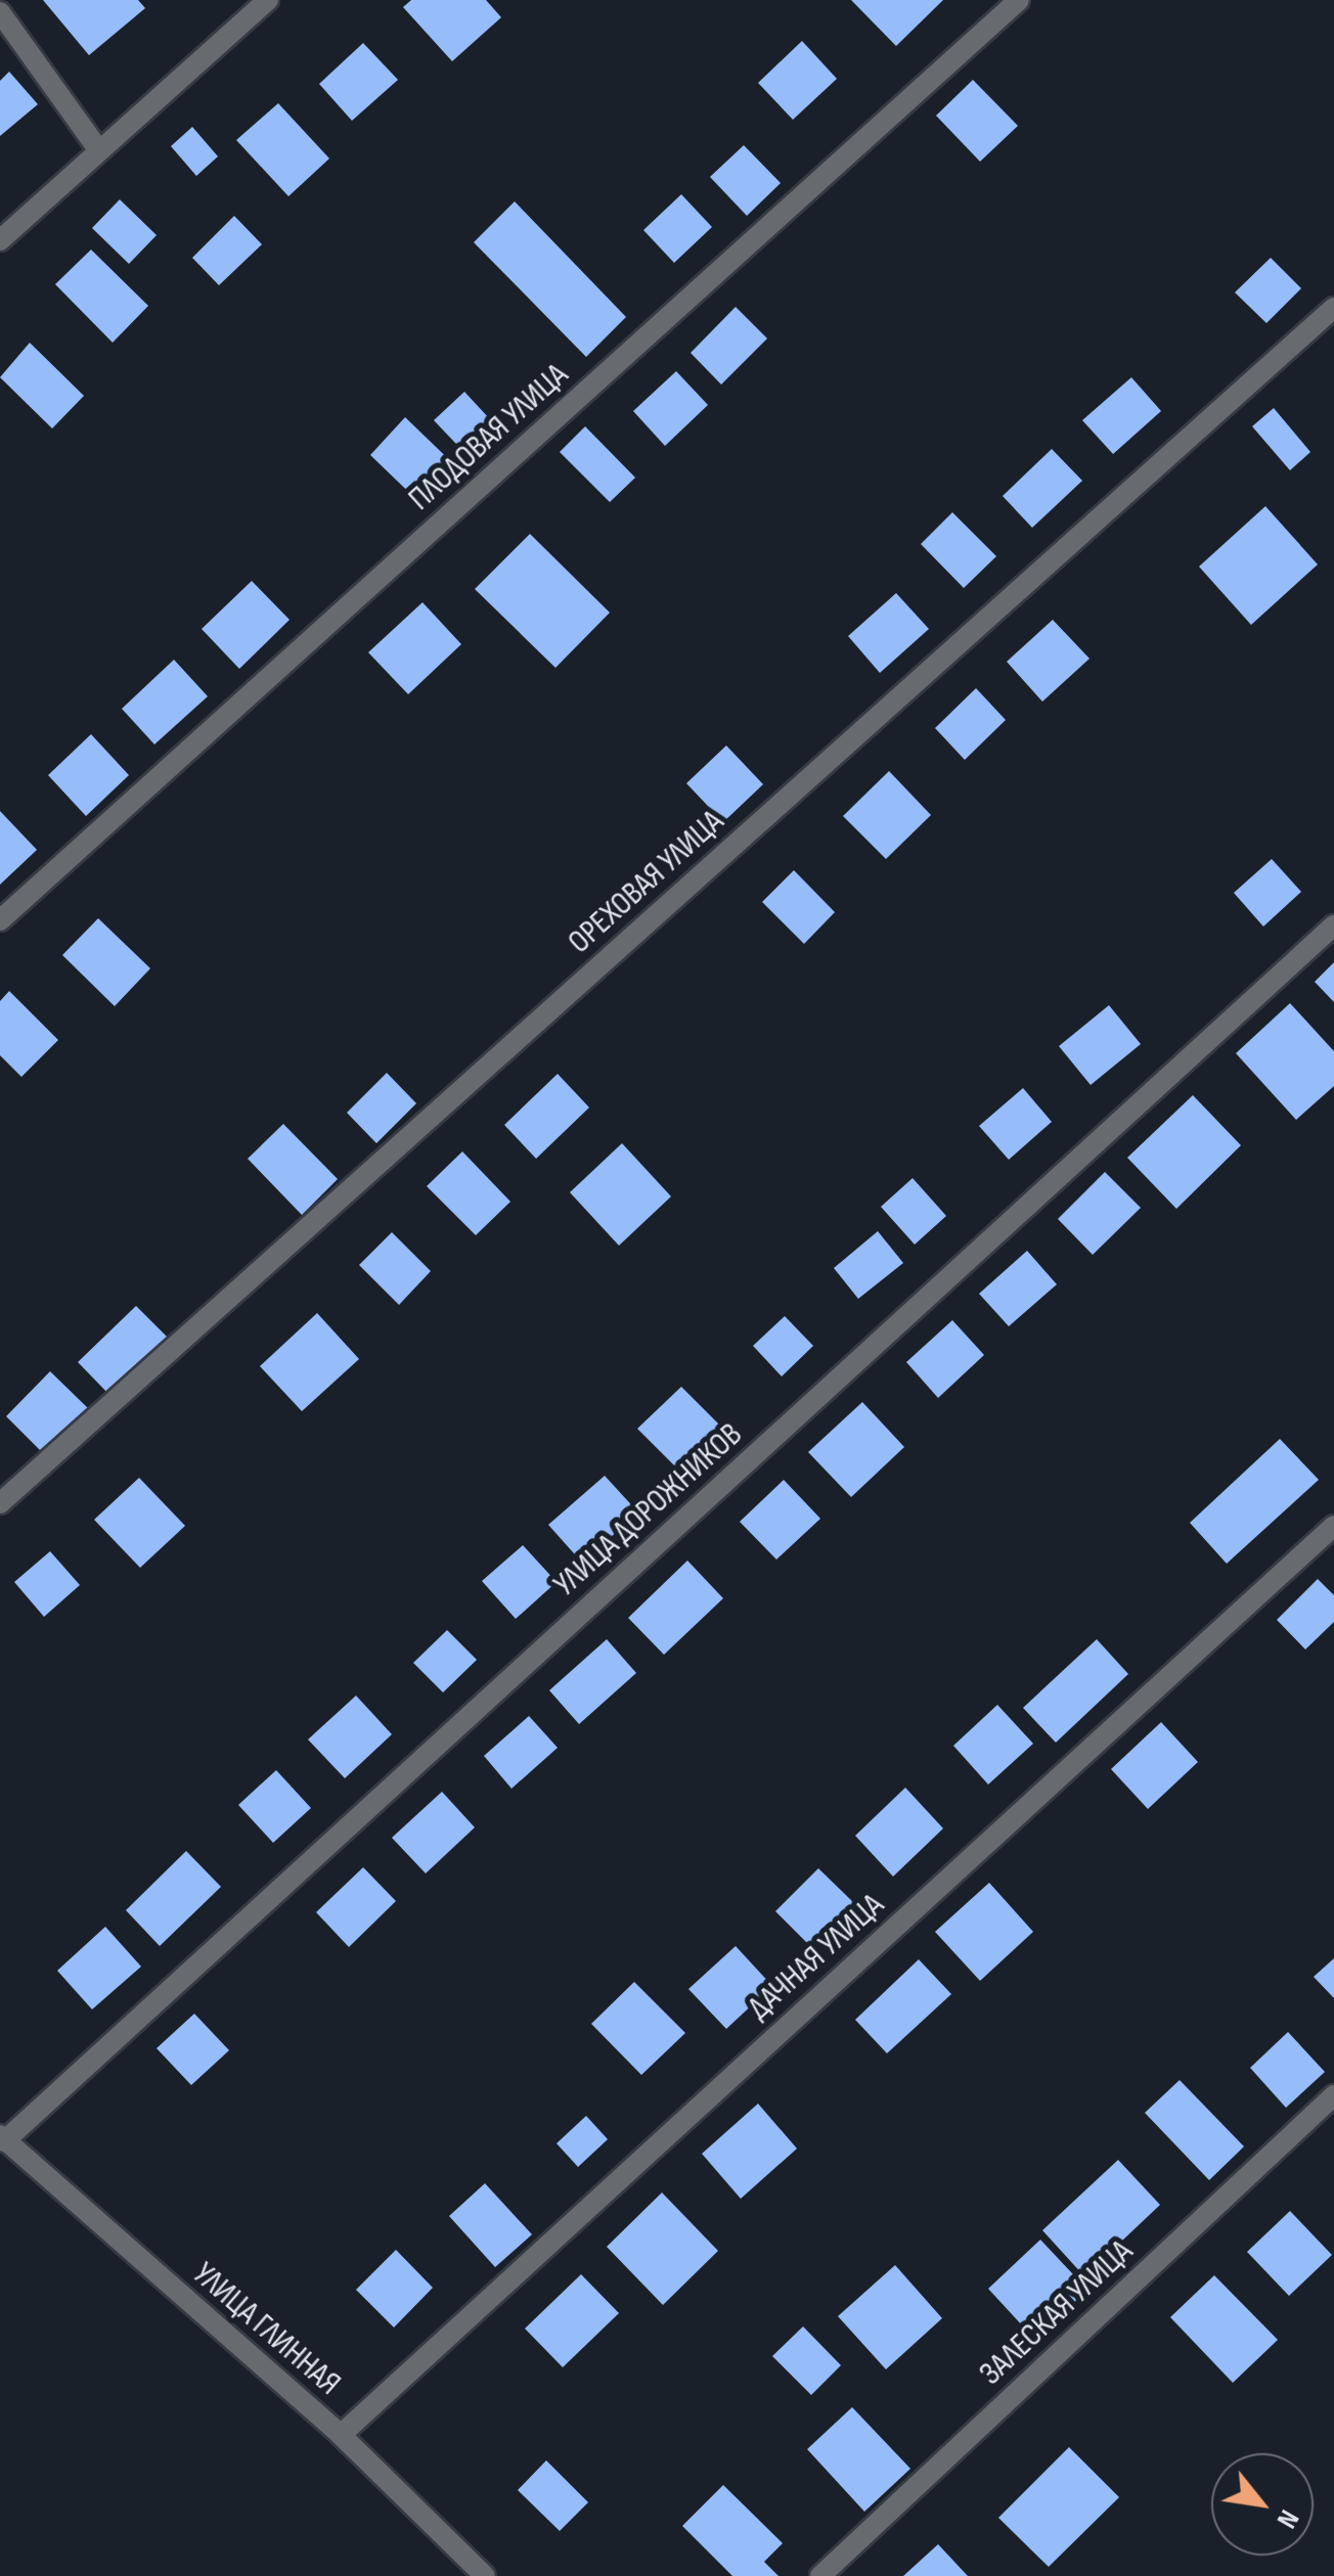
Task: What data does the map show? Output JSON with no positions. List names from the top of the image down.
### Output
{
  "streets": {
    "street": [
      "ПЛОДОВАЯ УЛИЦА",
      "ОРЕХОВАЯ УЛИЦА",
      "УЛИЦА ДОРОЖНИКОВ",
      "ДАЧНАЯ УЛИЦА",
      "ЗАЛЕСКАЯ УЛИЦА",
      "УЛИЦА ГЛИННАЯ"
    ]
  },
  "crossings": [
    ["УЛИЦА ДОРОЖНИКОВ", "УЛИЦА ГЛИННАЯ"],
    ["ДАЧНАЯ УЛИЦА", "УЛИЦА ГЛИННАЯ"]
  ],
  "north": "bottom right"
}
